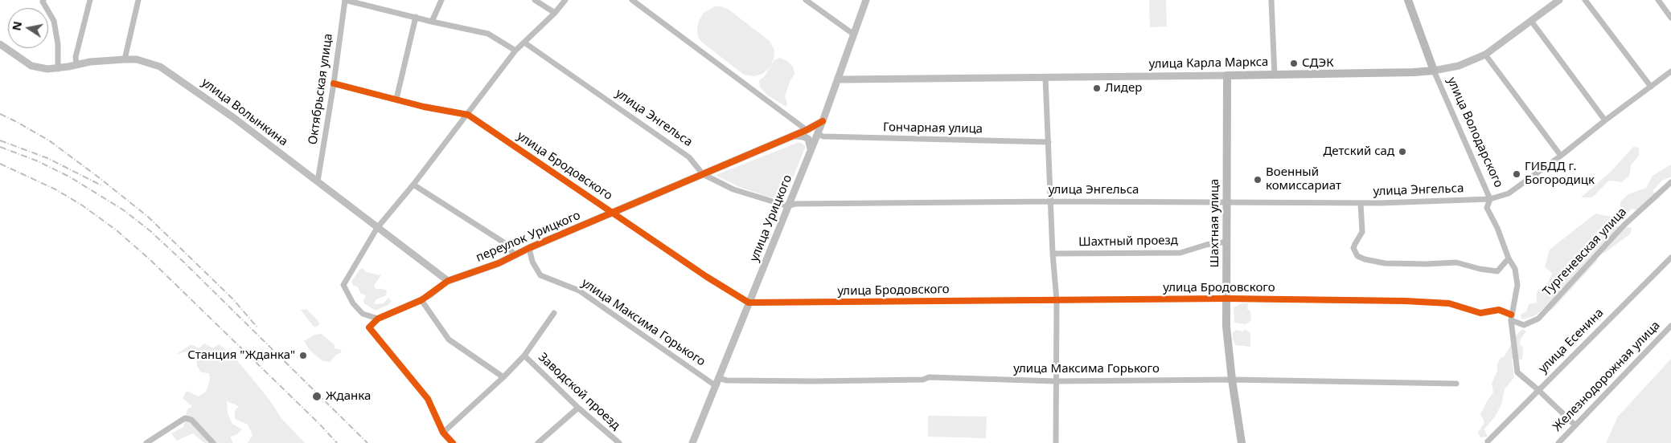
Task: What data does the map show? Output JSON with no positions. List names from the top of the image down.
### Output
{
  "streets": {
    "main road": ["улица Карла Маркса", "улица Володарского", "Шахтная улица"],
    "street": [
      "Октябрьская улица",
      "улица Волынкина",
      "улица Энгельса",
      "Гончарная улица",
      "улица Бродовского",
      "улица Урицкого",
      "переулок Урицкого",
      "Шахтный проезд",
      "Тургеневская улица",
      "улица Максима Горького",
      "улица Есенина",
      "Железнодорожная улица",
      "Заводской проезд"
    ]
  },
  "crossings": [
    ["улица Карла Маркса", "улица Володарского"],
    ["улица Карла Маркса", "улица Урицкого"],
    ["улица Карла Маркса", "Шахтная улица"],
    ["Октябрьская улица", "улица Волынкина"],
    ["Октябрьская улица", "улица Бродовского"],
    ["улица Волынкина", "переулок Урицкого"],
    ["улица Энгельса", "улица Володарского"],
    ["улица Энгельса", "улица Урицкого"],
    ["улица Энгельса", "Шахтная улица"],
    ["улица Энгельса", "переулок Урицкого"],
    ["Гончарная улица", "улица Урицкого"],
    ["улица Володарского", "улица Бродовского"],
    ["улица Володарского", "Тургеневская улица"],
    ["улица Володарского", "улица Есенина"],
    ["улица Володарского", "Железнодорожная улица"],
    ["улица Бродовского", "улица Урицкого"],
    ["улица Бродовского", "Шахтная улица"],
    ["улица Бродовского", "переулок Урицкого"],
    ["улица Бродовского", "Тургеневская улица"],
    ["улица Урицкого", "переулок Урицкого"],
    ["улица Урицкого", "улица Максима Горького"],
    ["Шахтная улица", "Шахтный проезд"],
    ["Шахтная улица", "улица Максима Горького"],
    ["переулок Урицкого", "улица Максима Горького"]
  ],
  "places": [
    "СДЭК",
    "Лидер",
    "Детский сад",
    "ГИБДД г. Богородицк",
    "Военный комиссариат",
    "Станция \"Жданка\"",
    "Жданка"
  ],
  "north": "left"
}
